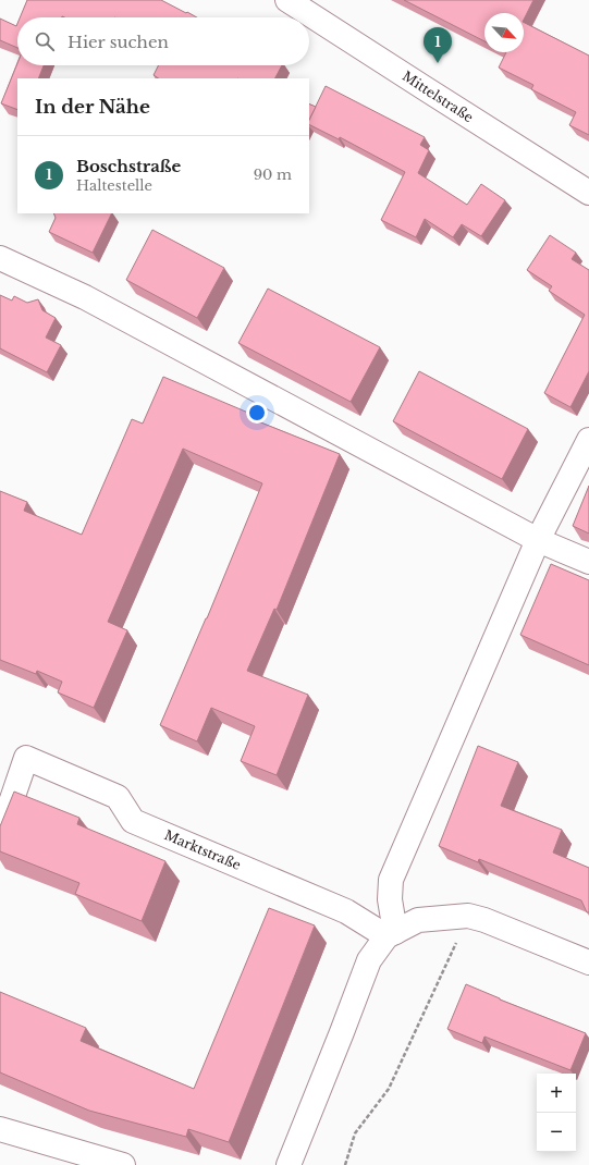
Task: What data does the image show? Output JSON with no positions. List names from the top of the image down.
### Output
{
  "streets": {
    "street": ["Mittelstraße", "Marktstraße"]
  },
  "north": "bottom right",
  "page": {
    "search": "Hier suchen",
    "pins": "1",
    "heading": "In der Nähe",
    "list": [
      {
        "mark": "1",
        "name": "Boschstraße",
        "note": "Haltestelle",
        "value": "90 m"
      }
    ],
    "map_buttons": ["+", "−"]
  }
}
